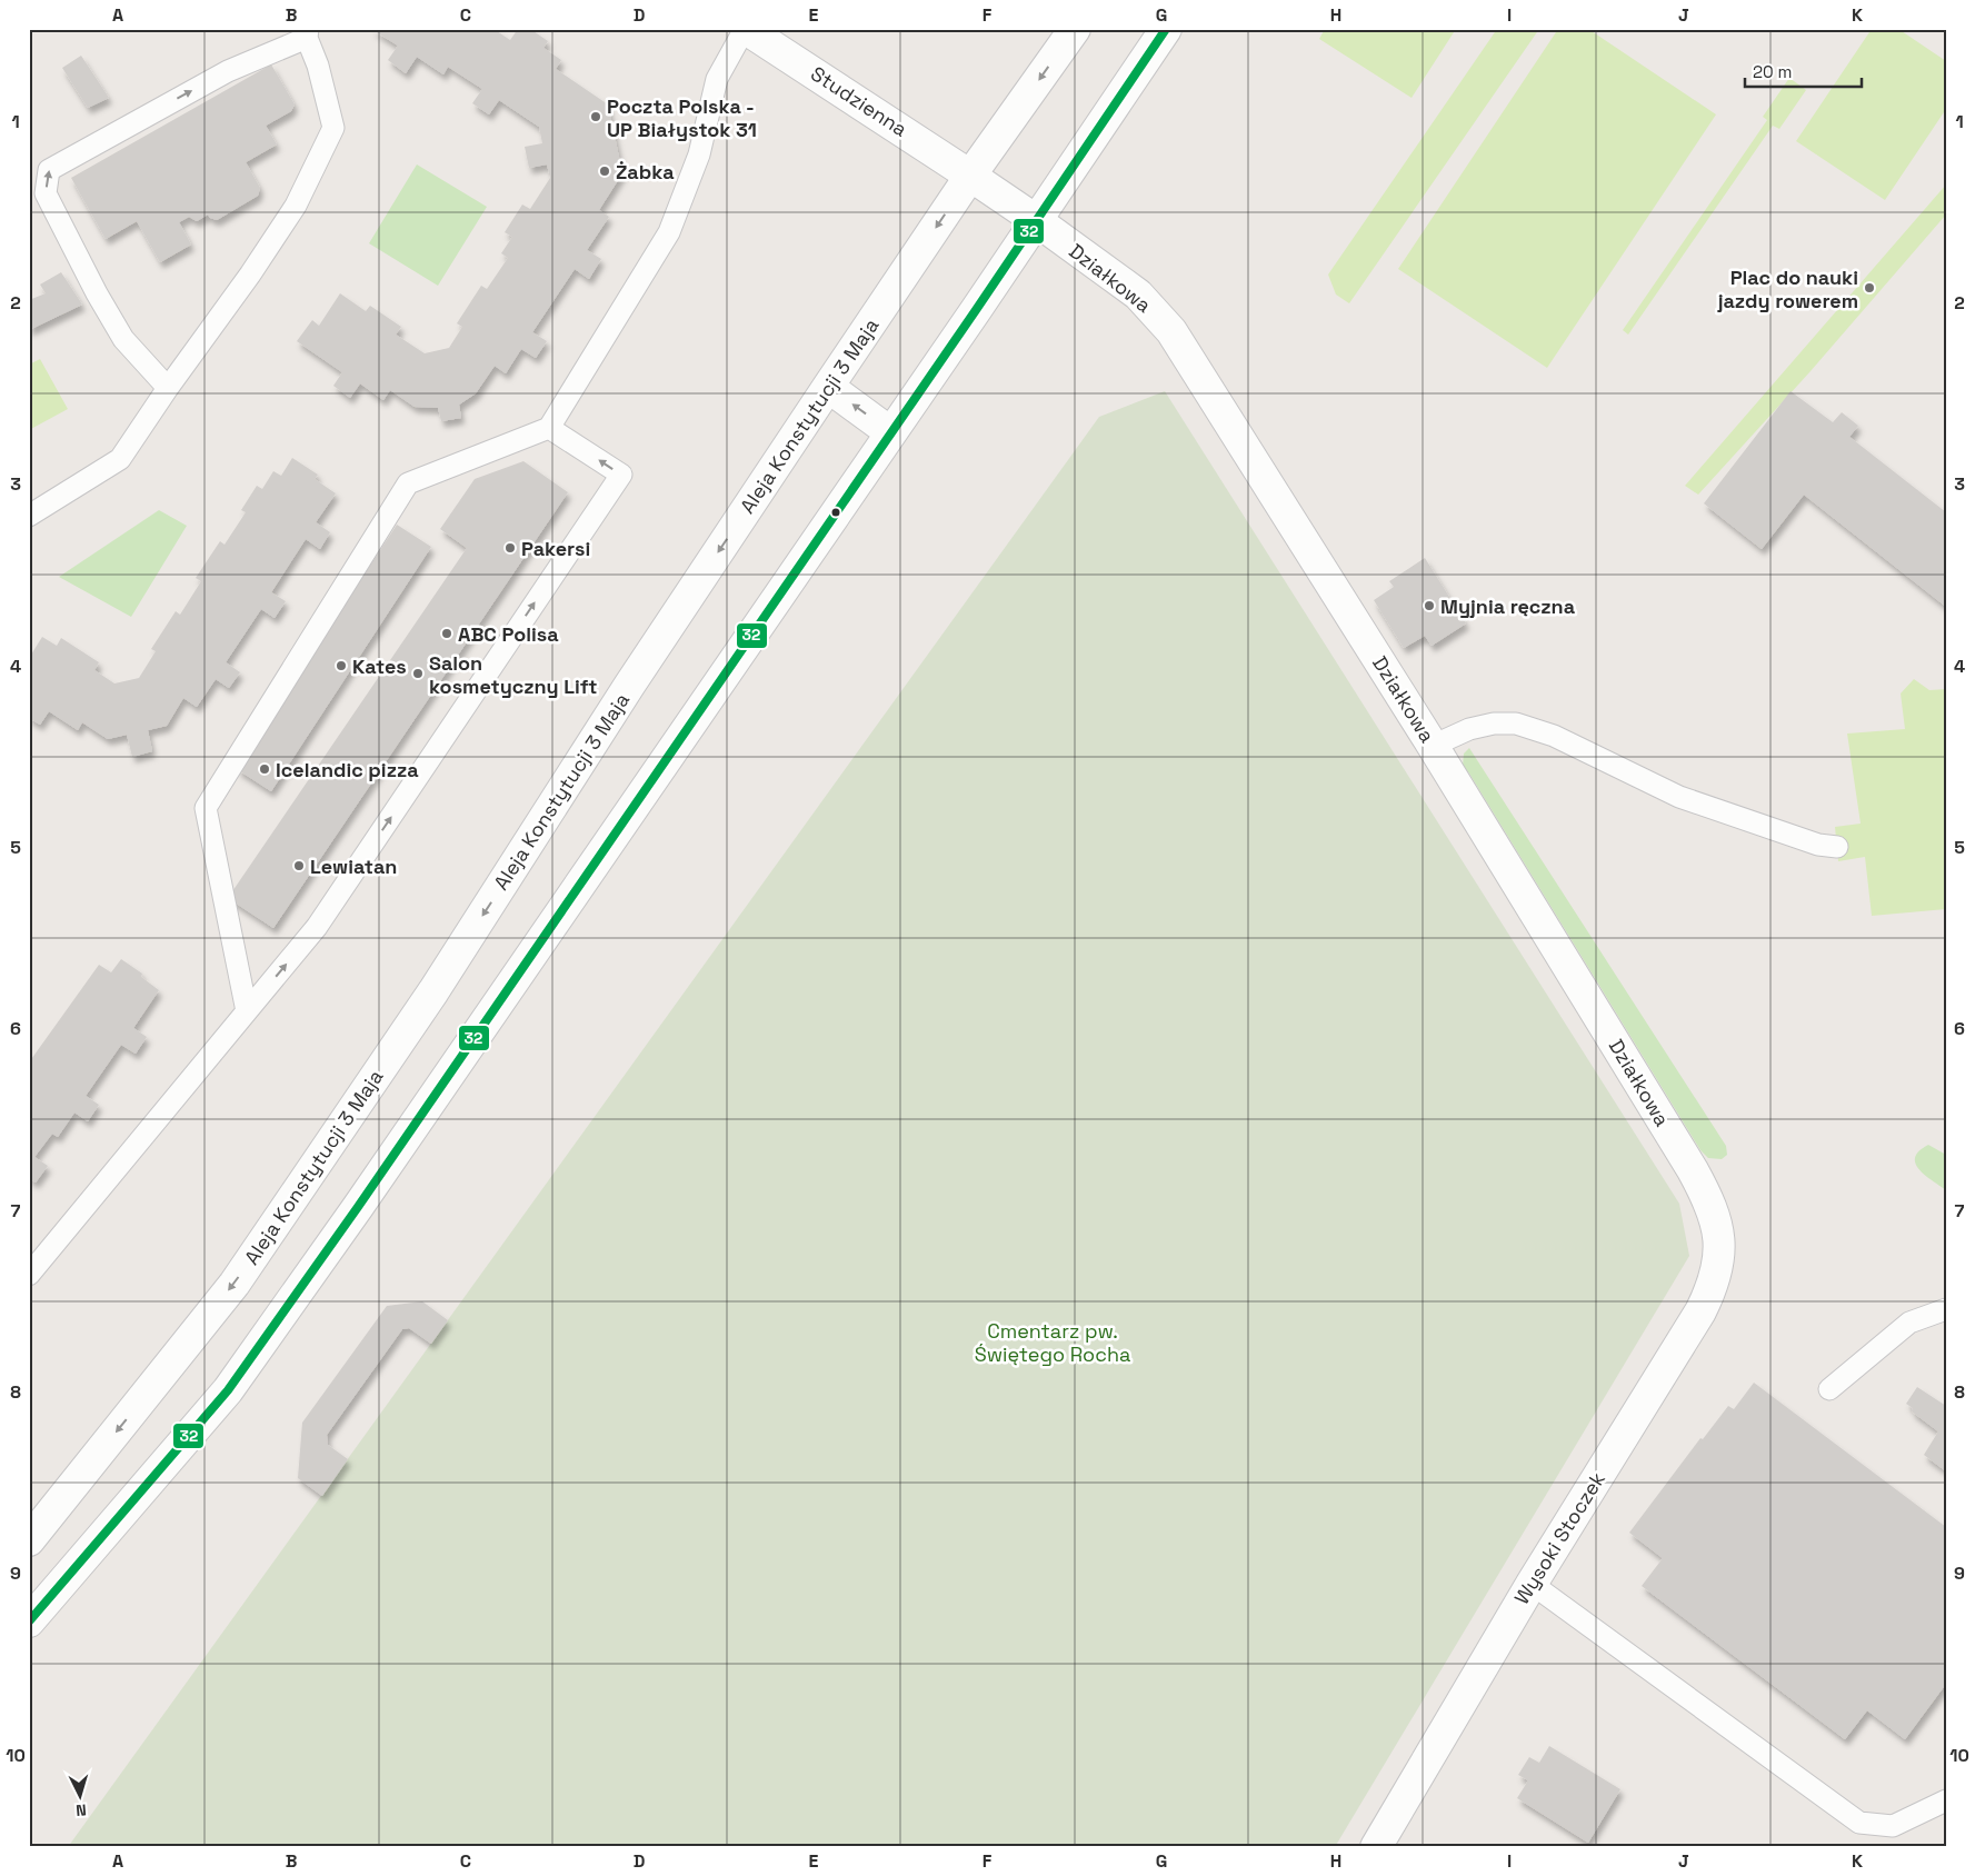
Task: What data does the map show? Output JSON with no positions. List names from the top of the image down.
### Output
{
  "streets": {
    "main road": [
      "Studzienna",
      "Działkowa",
      "Aleja Konstytucji 3 Maja",
      "Wysoki Stoczek"
    ]
  },
  "crossings": [
    ["Studzienna", "Działkowa"],
    ["Studzienna", "Aleja Konstytucji 3 Maja"],
    ["Działkowa", "Wysoki Stoczek"]
  ],
  "parks": ["Cmentarz pw. Świętego Rocha"],
  "places": [
    "Poczta Polska - UP Białystok 31",
    "Żabka",
    "Plac do nauki jazdy rowerem",
    "Pakersi",
    "Myjnia ręczna",
    "ABC Polisa",
    "Kates",
    "Salon kosmetyczny Lift",
    "Icelandic pizza",
    "Lewiatan"
  ],
  "lines": ["transit line 32"],
  "scale_bar": "20 m",
  "north": "bottom",
  "grid": {
    "columns": [
      "A",
      "B",
      "C",
      "D",
      "E",
      "F",
      "G",
      "H",
      "I",
      "J",
      "K"
    ],
    "rows": [
      "1",
      "2",
      "3",
      "4",
      "5",
      "6",
      "7",
      "8",
      "9",
      "10"
    ]
  }
}
